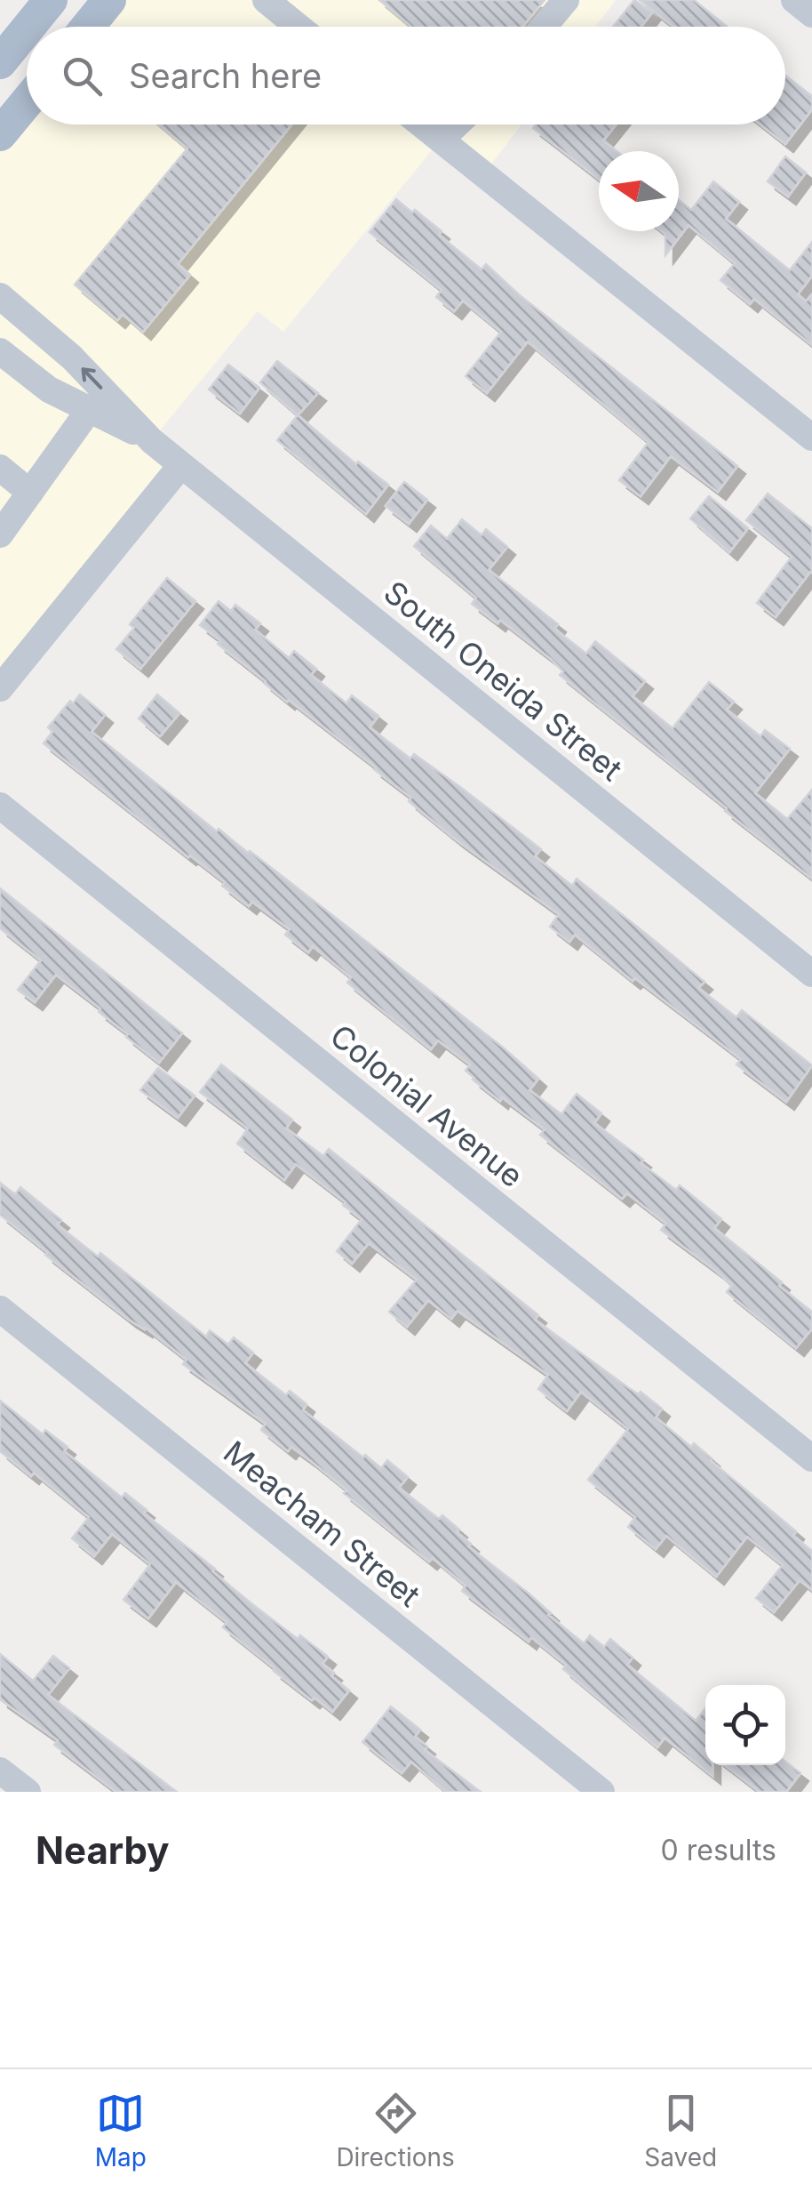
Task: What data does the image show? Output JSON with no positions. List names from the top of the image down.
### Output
{
  "streets": {
    "street": ["South Oneida Street", "Colonial Avenue", "Meacham Street"]
  },
  "north": "left",
  "page": {
    "search": "Search here",
    "heading": ["Nearby", "0 results"],
    "nav": ["Map", "Directions", "Saved"]
  }
}
